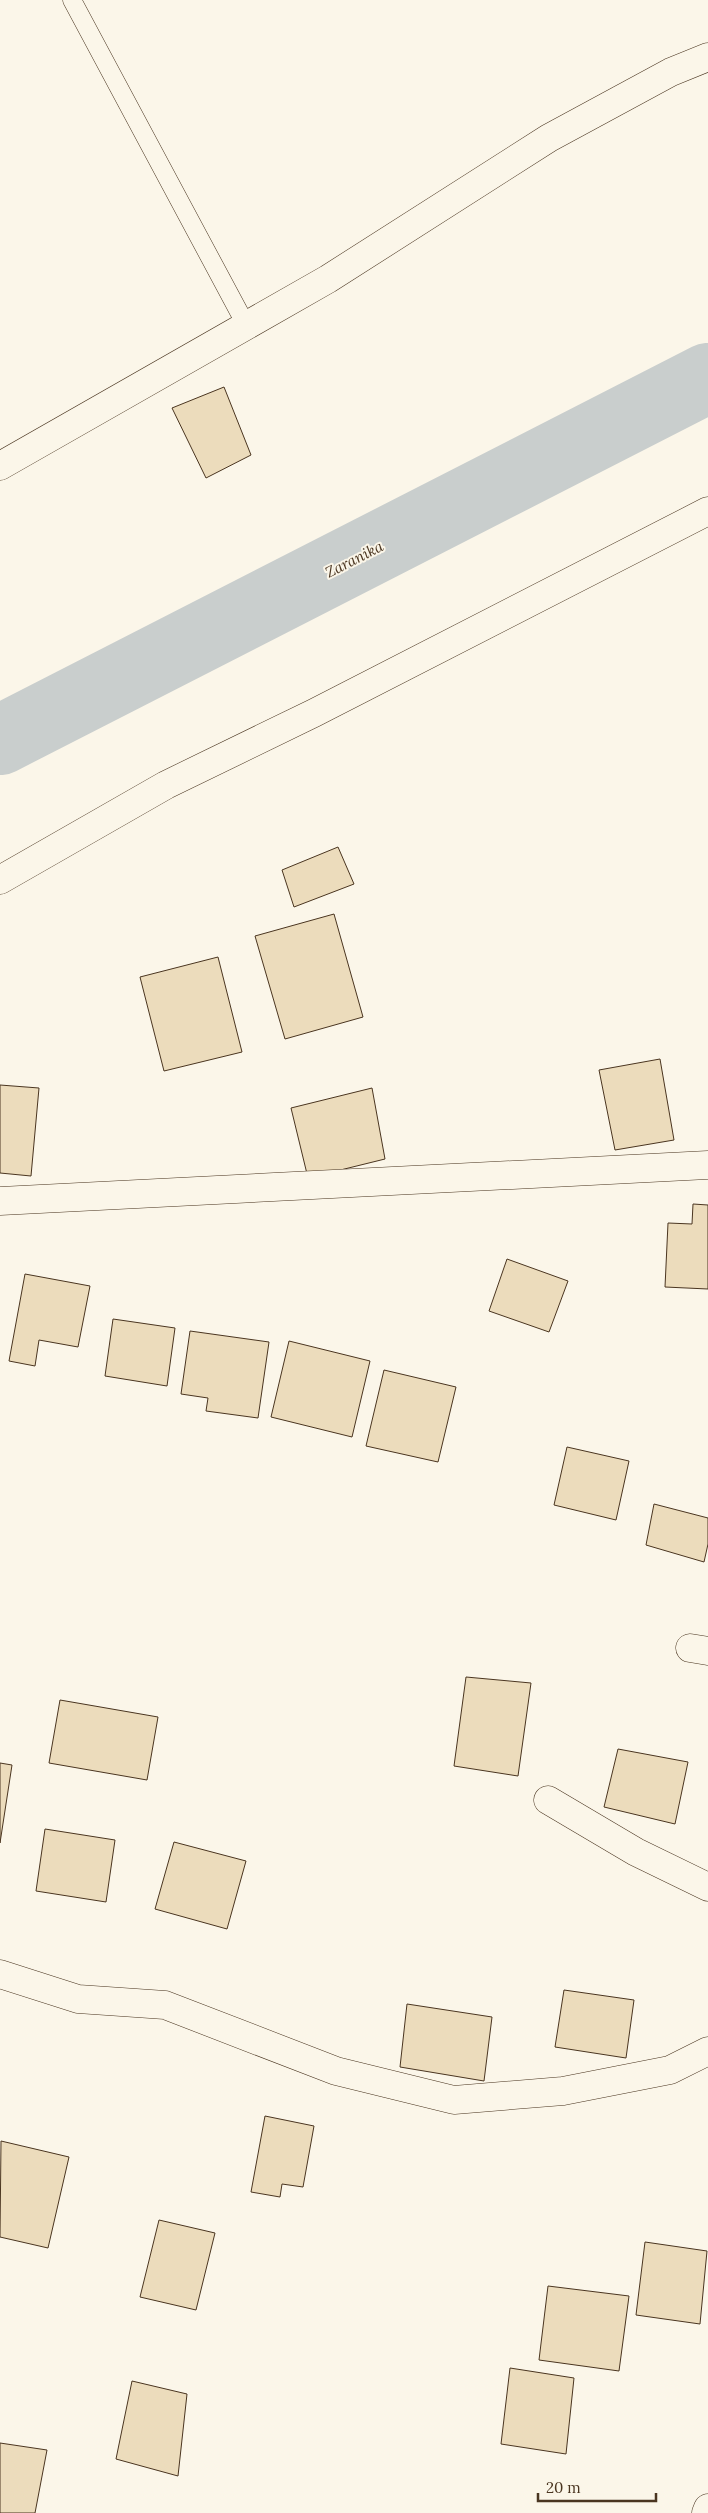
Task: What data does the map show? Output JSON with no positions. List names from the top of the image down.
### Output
{
  "water": ["Zaranika"],
  "scale_bar": "20 m"
}
